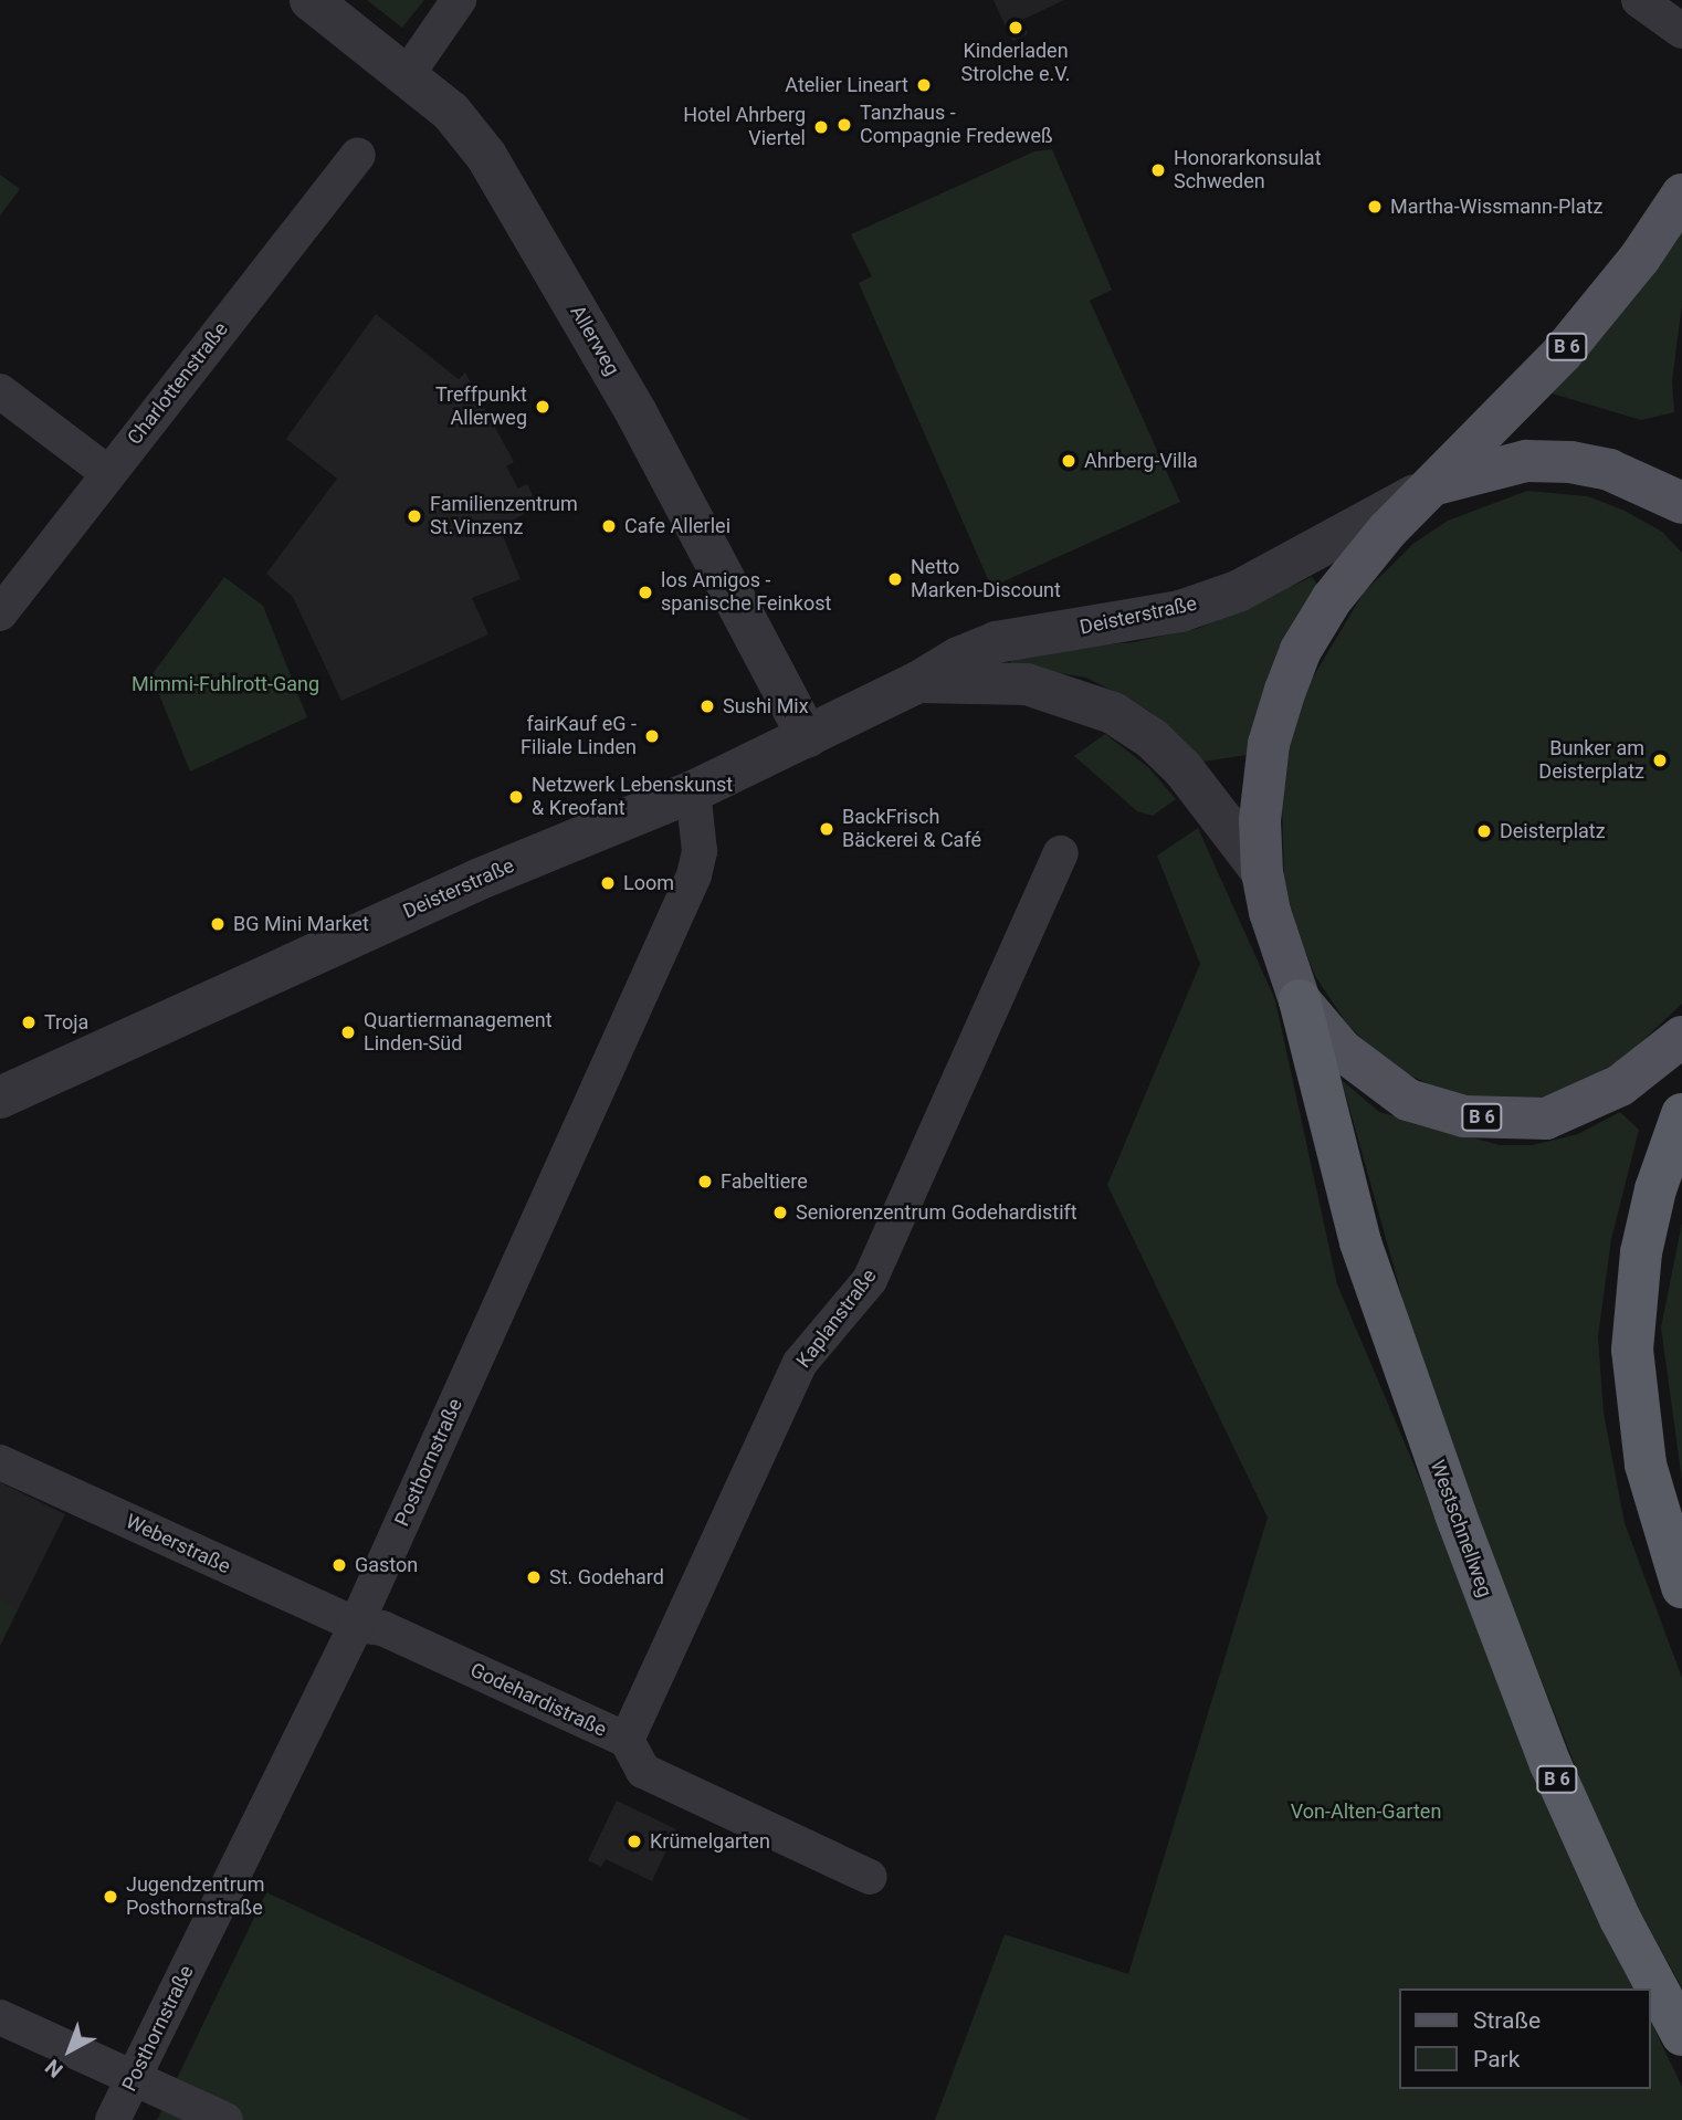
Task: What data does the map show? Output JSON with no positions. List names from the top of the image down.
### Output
{
  "streets": {
    "highway": ["B 6", "Westschnellweg"],
    "street": [
      "Allerweg",
      "Charlottenstraße",
      "Deisterstraße",
      "Kaplanstraße",
      "Posthornstraße",
      "Weberstraße",
      "Godehardistraße"
    ]
  },
  "crossings": [
    ["Allerweg", "Deisterstraße"],
    ["B 6", "Deisterstraße"],
    ["B 6", "Westschnellweg"],
    ["Deisterstraße", "Posthornstraße"],
    ["Kaplanstraße", "Godehardistraße"],
    ["Posthornstraße", "Weberstraße"],
    ["Posthornstraße", "Godehardistraße"],
    ["Weberstraße", "Godehardistraße"]
  ],
  "parks": ["Mimmi-Fuhlrott-Gang", "Von-Alten-Garten"],
  "places": [
    "Kinderladen Strolche e.V.",
    "Atelier Lineart",
    "Tanzhaus - Compagnie Fredeweß",
    "Hotel Ahrberg Viertel",
    "Honorarkonsulat Schweden",
    "Martha-Wissmann-Platz",
    "Treffpunkt Allerweg",
    "Ahrberg-Villa",
    "Familienzentrum St.Vinzenz",
    "Cafe Allerlei",
    "Netto Marken-Discount",
    "los Amigos - spanische Feinkost",
    "Sushi Mix",
    "fairKauf eG - Filiale Linden",
    "Bunker am Deisterplatz",
    "Netzwerk Lebenskunst & Kreofant",
    "BackFrisch Bäckerei & Café",
    "Deisterplatz",
    "Loom",
    "BG Mini Market",
    "Troja",
    "Quartiermanagement Linden-Süd",
    "Fabeltiere",
    "Seniorenzentrum Godehardistift",
    "Gaston",
    "St. Godehard",
    "Krümelgarten",
    "Jugendzentrum Posthornstraße"
  ],
  "legend": ["Straße", "Park"],
  "north": "bottom left"
}
